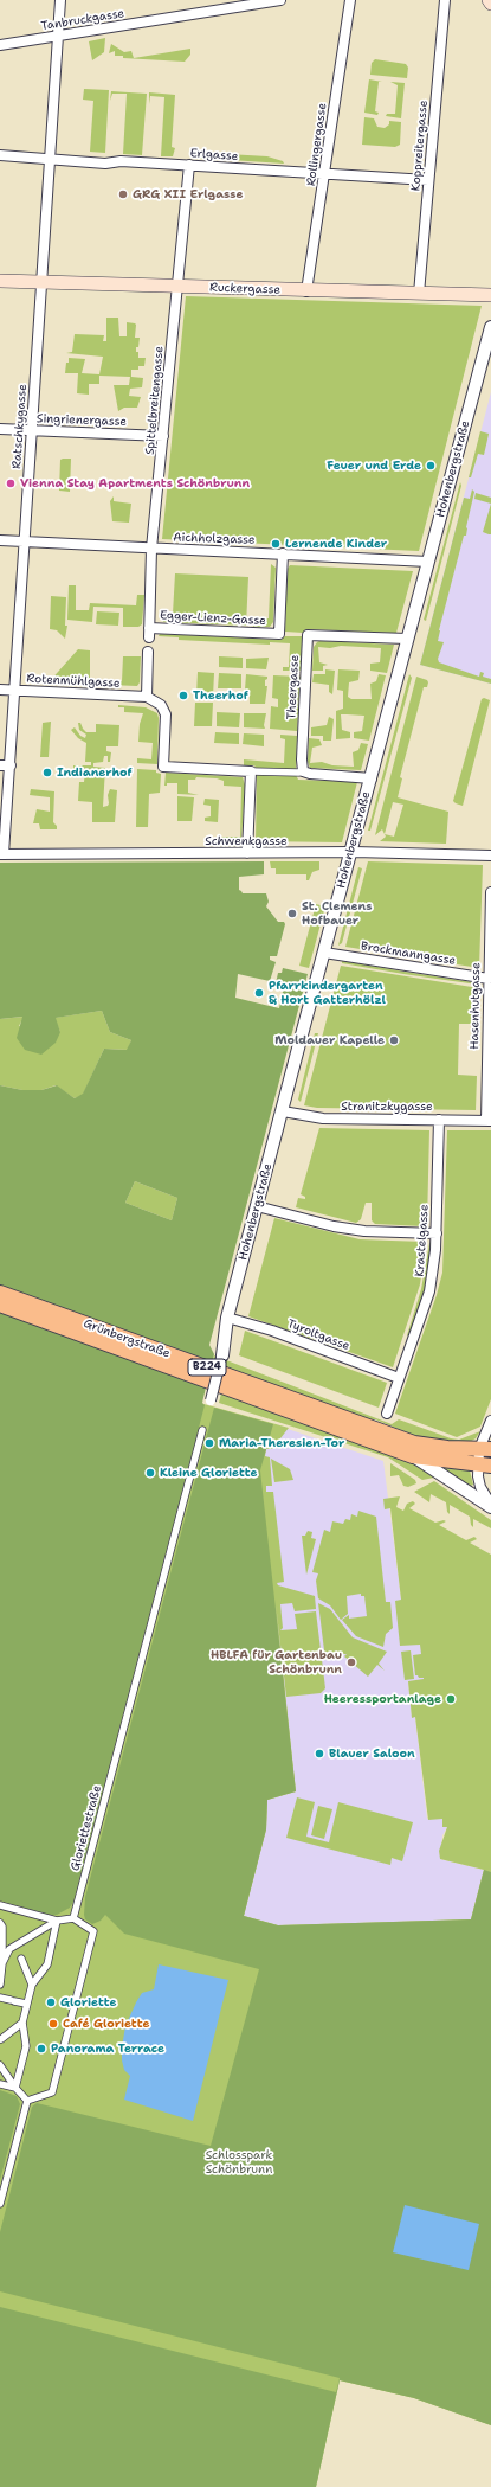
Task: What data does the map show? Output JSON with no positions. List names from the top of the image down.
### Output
{
  "streets": {
    "main road": ["Ruckergasse", "Grünbergstraße", "B224"],
    "street": [
      "Tanbruckgasse",
      "Rollingergasse",
      "Koppreitergasse",
      "Erlgasse",
      "Spittelbreitengasse",
      "Singrienergasse",
      "Ratschkygasse",
      "Hohenbergstraße",
      "Aichholzgasse",
      "Egger-Lienz-Gasse",
      "Rotenmühlgasse",
      "Theergasse",
      "Schwenkgasse",
      "Brockmanngasse",
      "Hasenhutgasse",
      "Stranitzkygasse",
      "Krastelgasse",
      "Tyroltgasse",
      "Gloriettestraße"
    ]
  },
  "crossings": [
    ["Tanbruckgasse", "Ratschkygasse"],
    ["Rollingergasse", "Erlgasse"],
    ["Rollingergasse", "Ruckergasse"],
    ["Koppreitergasse", "Erlgasse"],
    ["Koppreitergasse", "Ruckergasse"],
    ["Erlgasse", "Spittelbreitengasse"],
    ["Erlgasse", "Ratschkygasse"],
    ["Ruckergasse", "Spittelbreitengasse"],
    ["Ruckergasse", "Ratschkygasse"],
    ["Spittelbreitengasse", "Singrienergasse"],
    ["Spittelbreitengasse", "Aichholzgasse"],
    ["Spittelbreitengasse", "Egger-Lienz-Gasse"],
    ["Singrienergasse", "Ratschkygasse"],
    ["Ratschkygasse", "Aichholzgasse"],
    ["Ratschkygasse", "Rotenmühlgasse"],
    ["Ratschkygasse", "Schwenkgasse"],
    ["Hohenbergstraße", "Aichholzgasse"],
    ["Hohenbergstraße", "Theergasse"],
    ["Hohenbergstraße", "Schwenkgasse"],
    ["Hohenbergstraße", "Brockmanngasse"],
    ["Hohenbergstraße", "Stranitzkygasse"],
    ["Hohenbergstraße", "Tyroltgasse"],
    ["Aichholzgasse", "Egger-Lienz-Gasse"],
    ["Brockmanngasse", "Hasenhutgasse"],
    ["Hasenhutgasse", "Stranitzkygasse"],
    ["Stranitzkygasse", "Krastelgasse"],
    ["Krastelgasse", "Tyroltgasse"],
    ["Grünbergstraße", "B224"]
  ],
  "parks": ["Schlosspark Schönbrunn"],
  "places": [
    "GRG XII Erlgasse",
    "Feuer und Erde",
    "Vienna Stay Apartments Schönbrunn",
    "Lernende Kinder",
    "Theerhof",
    "Indianerhof",
    "St. Clemens Hofbauer",
    "Pfarrkindergarten & Hort Gatterhölzl",
    "Moldauer Kapelle",
    "Maria-Theresien-Tor",
    "Kleine Gloriette",
    "HBLFA für Gartenbau Schönbrunn",
    "Heeressportanlage",
    "Blauer Saloon",
    "Gloriette",
    "Café Gloriette",
    "Panorama Terrace"
  ]
}
